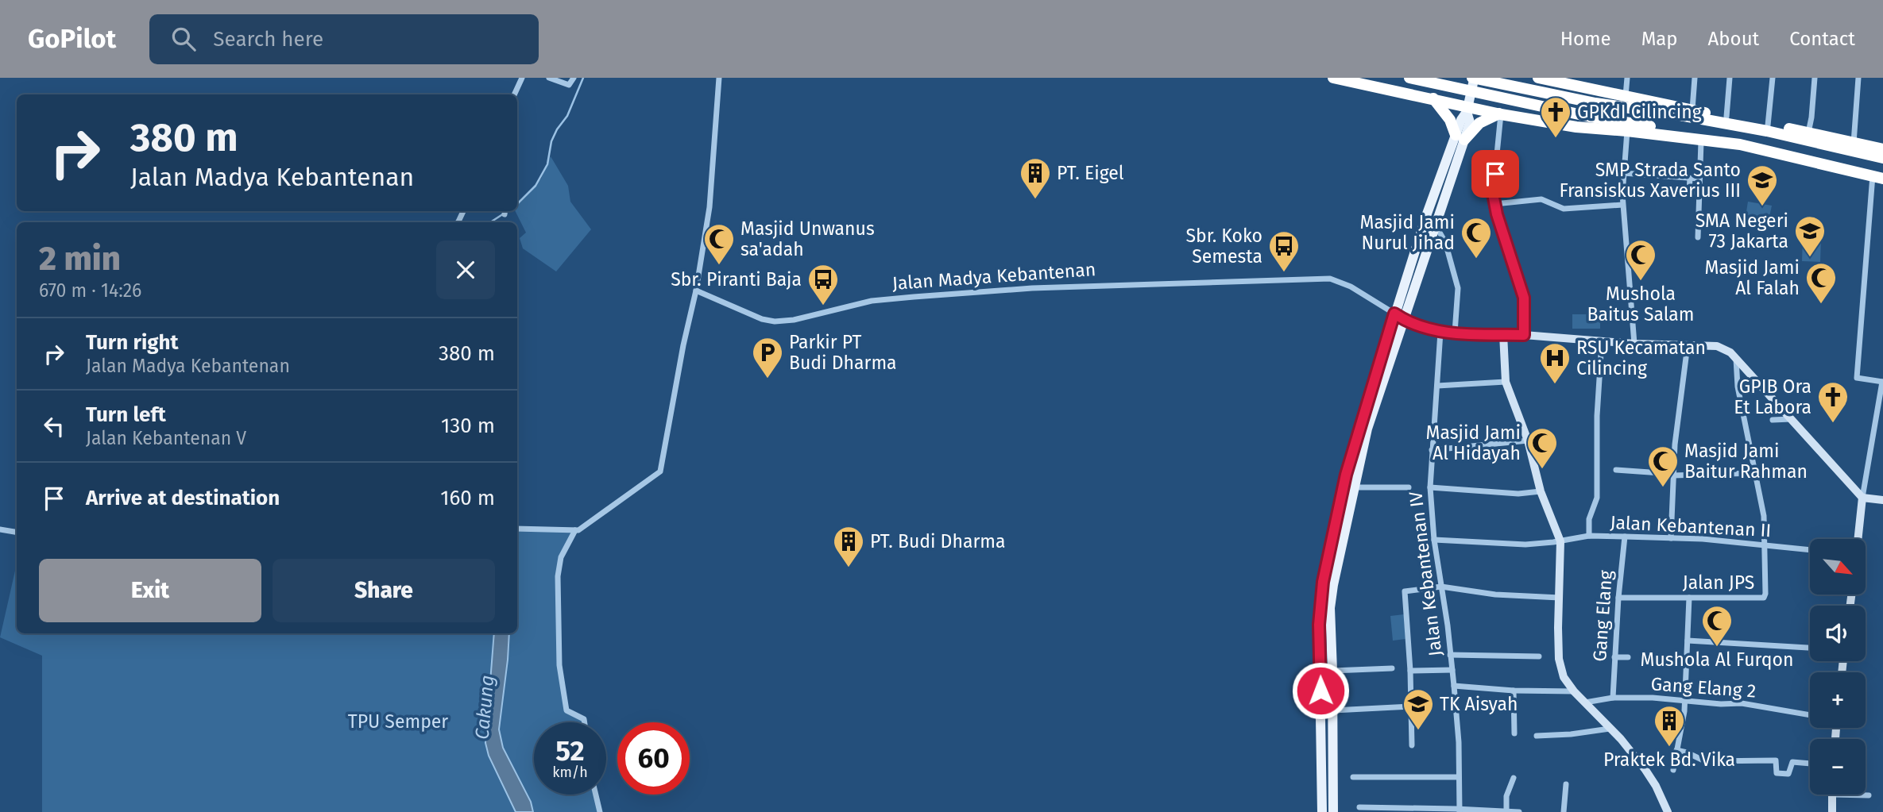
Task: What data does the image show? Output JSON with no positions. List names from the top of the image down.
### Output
{
  "streets": {
    "street": [
      "Jalan Madya Kebantenan",
      "Jalan Kebantenan II",
      "Jalan Kebantenan IV",
      "Jalan JPS",
      "Gang Elang",
      "Gang Elang 2"
    ]
  },
  "crossings": [
    ["Jalan Madya Kebantenan", "Jalan Kebantenan IV"],
    ["Jalan Kebantenan II", "Jalan Kebantenan IV"],
    ["Jalan Kebantenan II", "Jalan JPS"],
    ["Jalan Kebantenan II", "Gang Elang"],
    ["Jalan JPS", "Gang Elang"],
    ["Gang Elang", "Gang Elang 2"]
  ],
  "water": ["Cakung"],
  "parks": ["TPU Semper"],
  "places": {
    "church": ["GPKdI Cilincing", "GPIB Ora Et Labora"],
    "building": ["PT. Eigel", "PT. Budi Dharma", "Praktek Bd. Vika"],
    "school or university": ["SMP Strada Santo Fransiskus Xaverius III", "SMA Negeri 73 Jakarta", "TK Aisyah"],
    "mosque": [
      "Masjid Jami Nurul Jihad",
      "Masjid Unwanus sa'adah",
      "Mushola Baitus Salam",
      "Masjid Jami Al Falah",
      "Masjid Jami Al Hidayah",
      "Masjid Jami Baitur Rahman",
      "Mushola Al Furqon"
    ],
    "bus stop": ["Sbr. Koko Semesta", "Sbr. Piranti Baja"],
    "parking": ["Parkir PT Budi Dharma"],
    "hospital": ["RSU Kecamatan Cilincing"]
  },
  "north": "bottom right",
  "page": {
    "header": "GoPilot",
    "search": "Search here",
    "nav": [
      "Home",
      "Map",
      "About",
      "Contact"
    ],
    "turn": ["380 m", "Jalan Madya Kebantenan"],
    "heading": ["2 min", "670 m · 14:26"],
    "list": [
      {
        "name": "Turn right",
        "note": "Jalan Madya Kebantenan",
        "value": "380 m"
      },
      {
        "name": "Turn left",
        "note": "Jalan Kebantenan V",
        "value": "130 m"
      },
      {
        "name": "Arrive at destination",
        "value": "160 m"
      }
    ],
    "map_buttons": ["+", "−"],
    "buttons": ["Exit", "Share"],
    "speed": "52 km/h",
    "limit": "60"
  }
}
